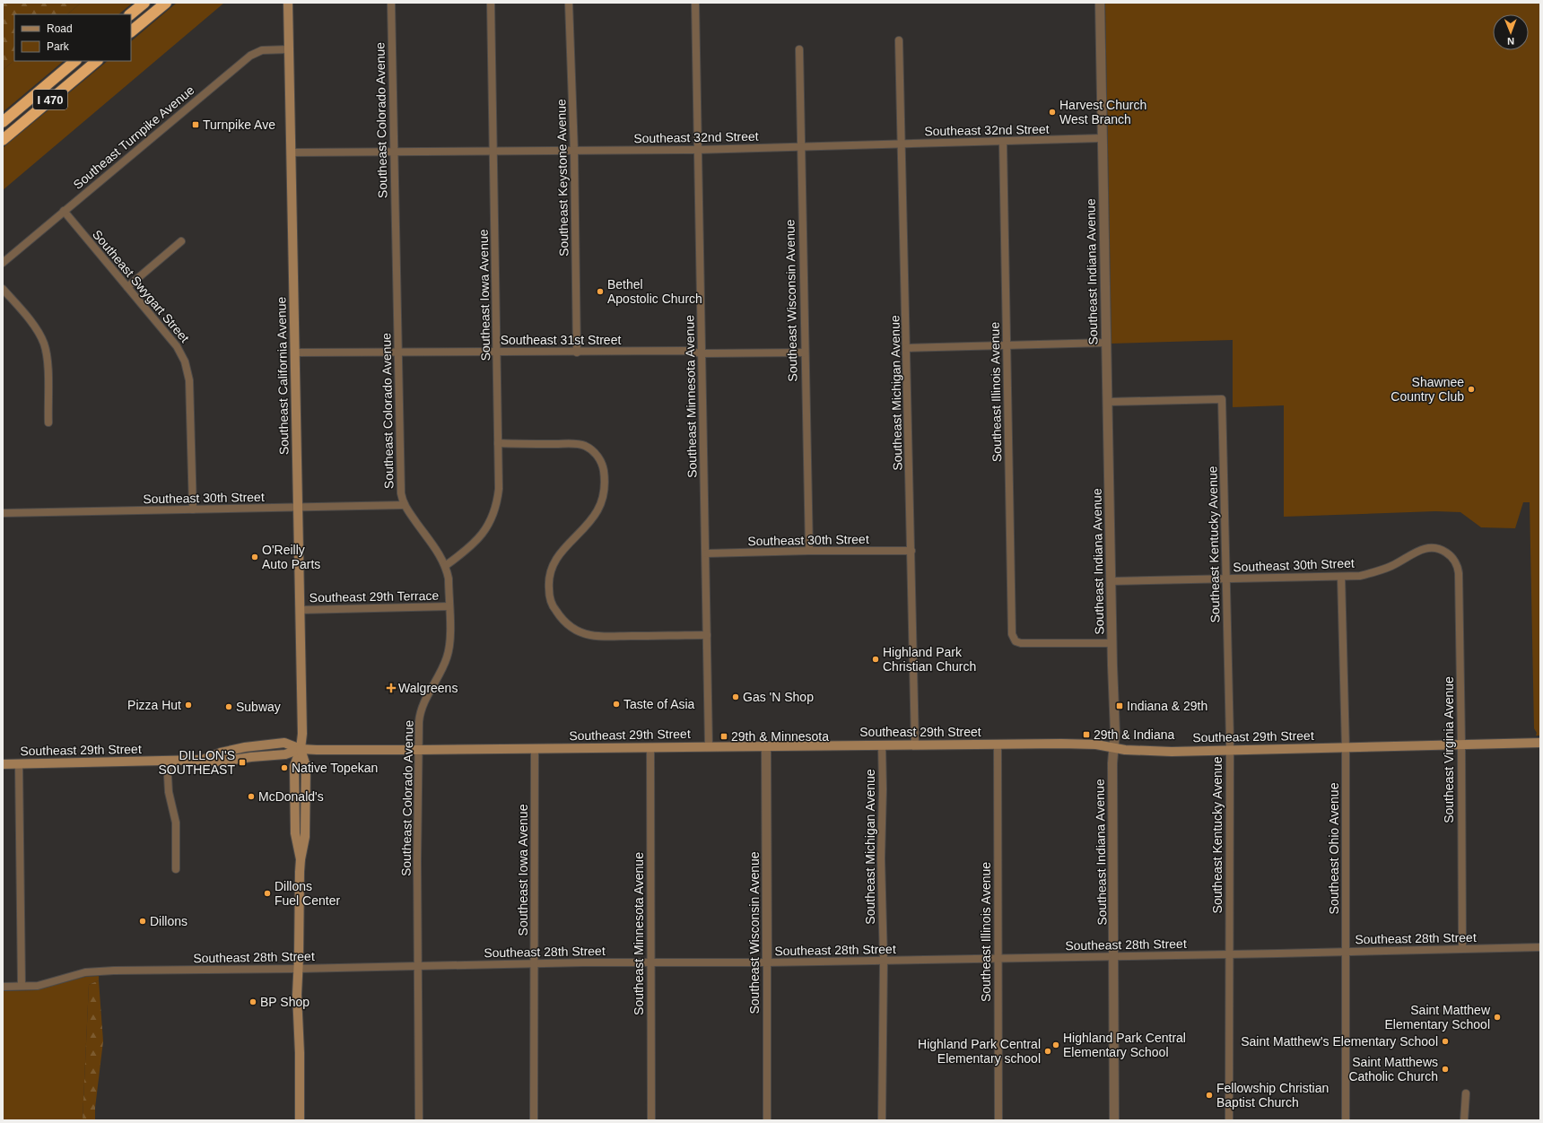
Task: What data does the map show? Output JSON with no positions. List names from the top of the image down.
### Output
{
  "streets": {
    "highway": ["I 470"],
    "main road": ["Southeast California Avenue", "Southeast 29th Street"],
    "street": [
      "Southeast Colorado Avenue",
      "Southeast 32nd Street",
      "Southeast Turnpike Avenue",
      "Southeast Keystone Avenue",
      "Southeast Indiana Avenue",
      "Southeast Swygart Street",
      "Southeast Iowa Avenue",
      "Southeast Wisconsin Avenue",
      "Southeast 31st Street",
      "Southeast Illinois Avenue",
      "Southeast Michigan Avenue",
      "Southeast Minnesota Avenue",
      "Southeast 30th Street",
      "Southeast Kentucky Avenue",
      "Southeast 29th Terrace",
      "Southeast Virginia Avenue",
      "Southeast Ohio Avenue",
      "Southeast 28th Street"
    ]
  },
  "crossings": [
    ["Southeast Colorado Avenue", "Southeast 32nd Street"],
    ["Southeast Colorado Avenue", "Southeast Iowa Avenue"],
    ["Southeast Colorado Avenue", "Southeast 31st Street"],
    ["Southeast Colorado Avenue", "Southeast 30th Street"],
    ["Southeast Colorado Avenue", "Southeast 29th Terrace"],
    ["Southeast Colorado Avenue", "Southeast 29th Street"],
    ["Southeast Colorado Avenue", "Southeast 28th Street"],
    ["Southeast 32nd Street", "Southeast Keystone Avenue"],
    ["Southeast 32nd Street", "Southeast Indiana Avenue"],
    ["Southeast 32nd Street", "Southeast Iowa Avenue"],
    ["Southeast 32nd Street", "Southeast Wisconsin Avenue"],
    ["Southeast 32nd Street", "Southeast California Avenue"],
    ["Southeast 32nd Street", "Southeast Illinois Avenue"],
    ["Southeast 32nd Street", "Southeast Michigan Avenue"],
    ["Southeast 32nd Street", "Southeast Minnesota Avenue"],
    ["Southeast Turnpike Avenue", "Southeast Swygart Street"],
    ["Southeast Turnpike Avenue", "Southeast California Avenue"],
    ["Southeast Keystone Avenue", "Southeast 31st Street"],
    ["Southeast Indiana Avenue", "Southeast Illinois Avenue"],
    ["Southeast Indiana Avenue", "Southeast 30th Street"],
    ["Southeast Indiana Avenue", "Southeast Kentucky Avenue"],
    ["Southeast Indiana Avenue", "Southeast 29th Street"],
    ["Southeast Indiana Avenue", "Southeast 28th Street"],
    ["Southeast Swygart Street", "Southeast 30th Street"],
    ["Southeast Iowa Avenue", "Southeast 31st Street"],
    ["Southeast Iowa Avenue", "Southeast 29th Street"],
    ["Southeast Iowa Avenue", "Southeast 28th Street"],
    ["Southeast Wisconsin Avenue", "Southeast 31st Street"],
    ["Southeast Wisconsin Avenue", "Southeast 30th Street"],
    ["Southeast Wisconsin Avenue", "Southeast 29th Street"],
    ["Southeast Wisconsin Avenue", "Southeast 28th Street"],
    ["Southeast 31st Street", "Southeast California Avenue"],
    ["Southeast 31st Street", "Southeast Minnesota Avenue"],
    ["Southeast California Avenue", "Southeast 30th Street"],
    ["Southeast California Avenue", "Southeast 29th Terrace"],
    ["Southeast California Avenue", "Southeast 29th Street"],
    ["Southeast California Avenue", "Southeast 28th Street"],
    ["Southeast Illinois Avenue", "Southeast 29th Street"],
    ["Southeast Illinois Avenue", "Southeast 28th Street"],
    ["Southeast Michigan Avenue", "Southeast 30th Street"],
    ["Southeast Michigan Avenue", "Southeast 29th Street"],
    ["Southeast Michigan Avenue", "Southeast 28th Street"],
    ["Southeast Minnesota Avenue", "Southeast 30th Street"],
    ["Southeast Minnesota Avenue", "Southeast 29th Street"],
    ["Southeast Minnesota Avenue", "Southeast 28th Street"],
    ["Southeast 30th Street", "Southeast Kentucky Avenue"],
    ["Southeast 30th Street", "Southeast Virginia Avenue"],
    ["Southeast 30th Street", "Southeast Ohio Avenue"],
    ["Southeast Kentucky Avenue", "Southeast 29th Street"],
    ["Southeast Kentucky Avenue", "Southeast 28th Street"],
    ["Southeast 29th Street", "Southeast Virginia Avenue"],
    ["Southeast 29th Street", "Southeast Ohio Avenue"],
    ["Southeast Virginia Avenue", "Southeast 28th Street"],
    ["Southeast Ohio Avenue", "Southeast 28th Street"]
  ],
  "places": {
    "other": [
      "Harvest Church West Branch",
      "Bethel Apostolic Church",
      "Shawnee Country Club",
      "O'Reilly Auto Parts",
      "Highland Park Christian Church",
      "Gas 'N Shop",
      "Taste of Asia",
      "Pizza Hut",
      "Subway",
      "Native Topekan",
      "McDonald's",
      "Dillons Fuel Center",
      "Dillons",
      "BP Shop",
      "Saint Matthew Elementary School",
      "Saint Matthew's Elementary School",
      "Highland Park Central Elementary School",
      "Highland Park Central Elementary school",
      "Saint Matthews Catholic Church",
      "Fellowship Christian Baptist Church"
    ],
    "transit": [
      "Turnpike Ave",
      "Indiana & 29th",
      "29th & Indiana",
      "29th & Minnesota",
      "DILLON'S SOUTHEAST"
    ],
    "health": ["Walgreens"]
  },
  "legend": ["Road", "Park"],
  "north": "bottom"
}
